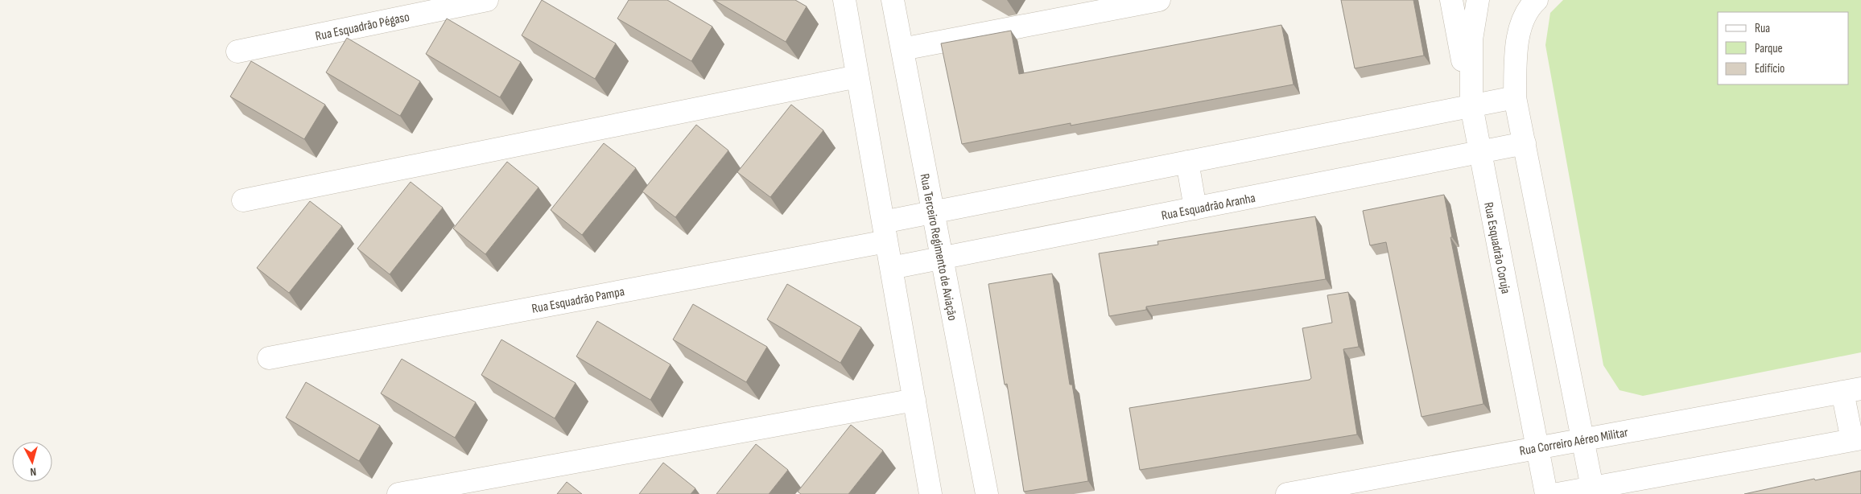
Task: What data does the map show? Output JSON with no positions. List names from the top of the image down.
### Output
{
  "streets": {
    "street": [
      "Rua Esquadrão Pégaso",
      "Rua Esquadrão Aranha",
      "Rua Terceiro Regimento de Aviação",
      "Rua Esquadrão Coruja",
      "Rua Esquadrão Pampa",
      "Rua Correiro Aéreo Militar"
    ]
  },
  "crossings": [
    ["Rua Esquadrão Aranha", "Rua Terceiro Regimento de Aviação"],
    ["Rua Esquadrão Aranha", "Rua Esquadrão Coruja"],
    ["Rua Esquadrão Coruja", "Rua Correiro Aéreo Militar"]
  ],
  "legend": ["Rua", "Parque", "Edifício"],
  "north": "bottom"
}
